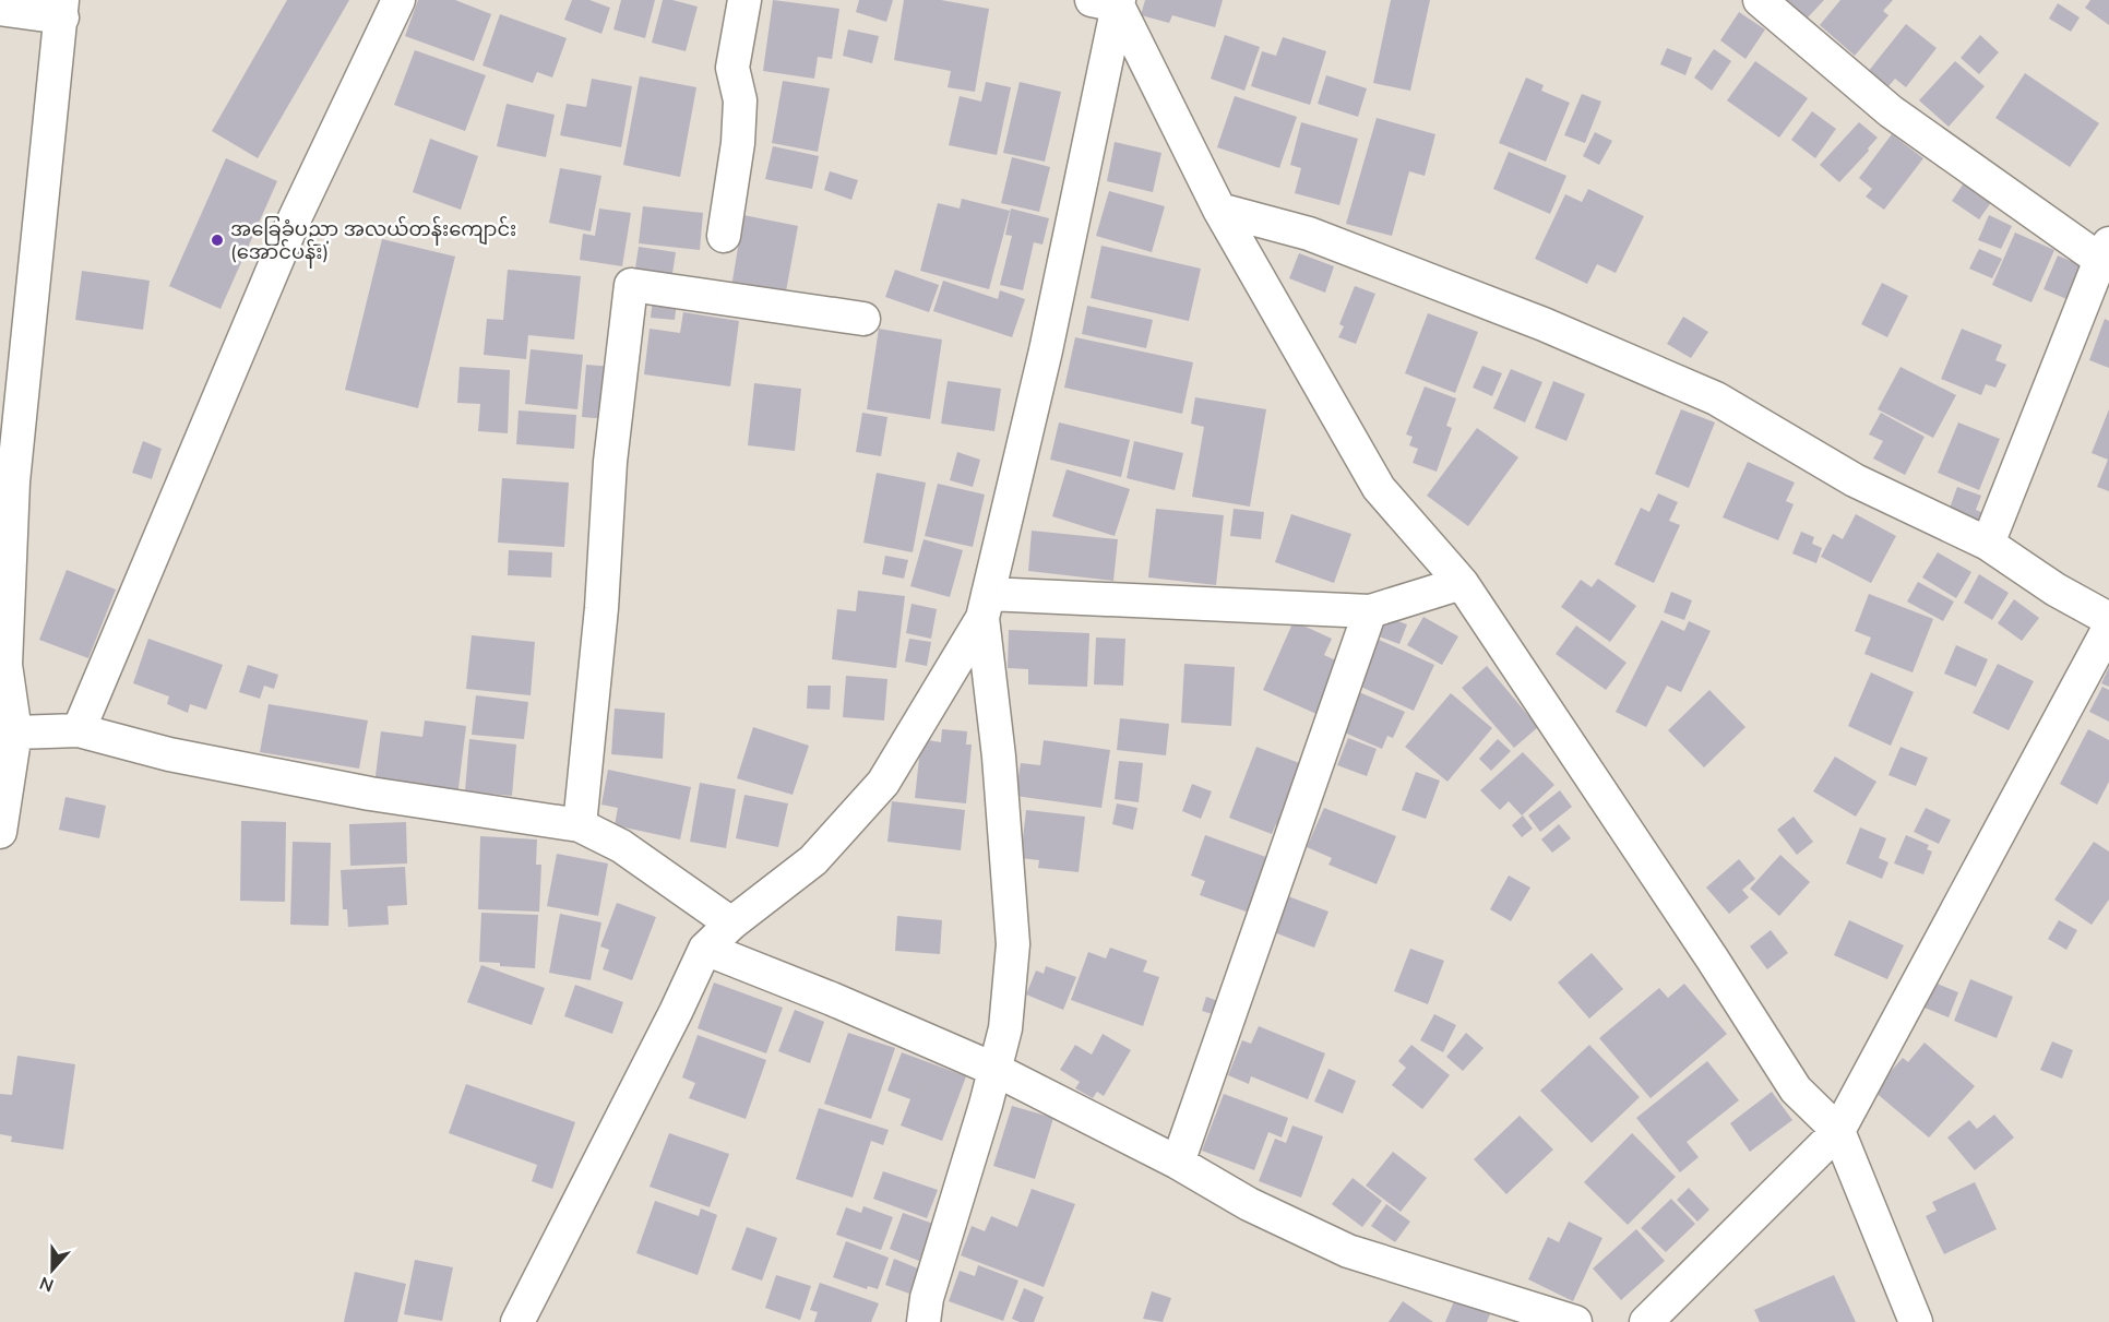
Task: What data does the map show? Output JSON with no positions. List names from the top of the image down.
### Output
{
  "places": ["အခြေခံပညာ အလယ်တန်းကျောင်း (အောင်ပန်း)"],
  "north": "bottom"
}
